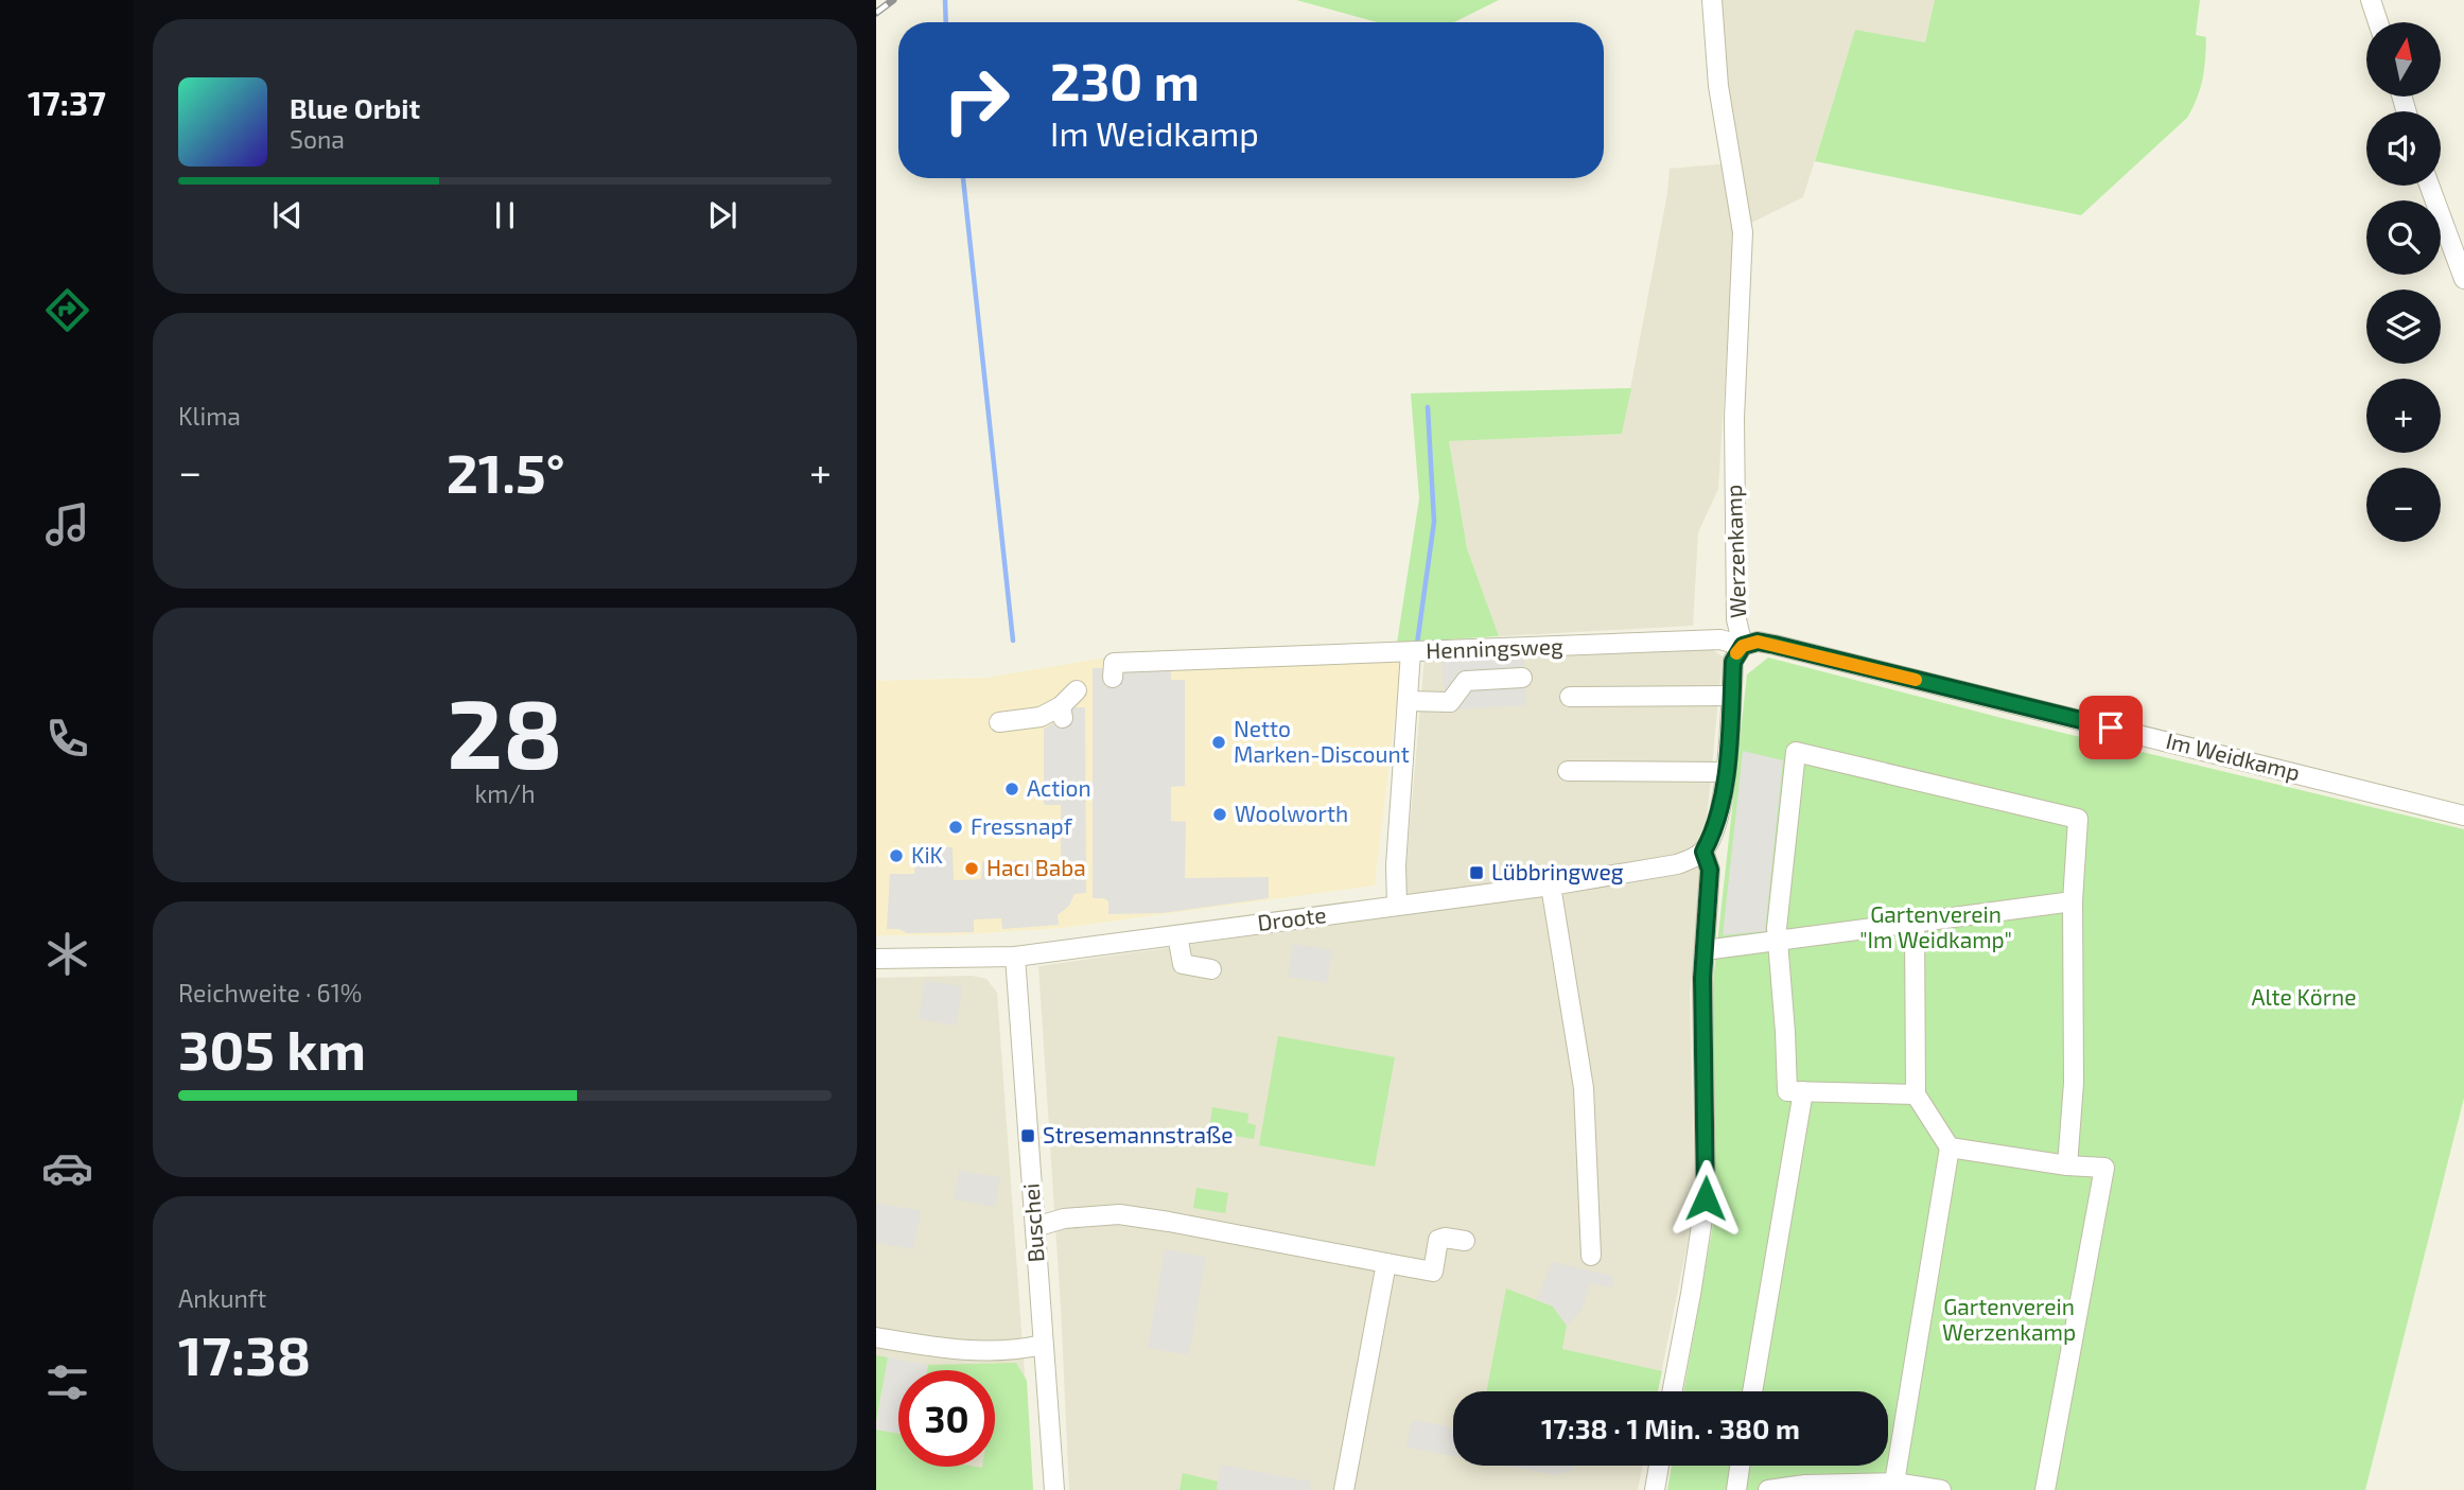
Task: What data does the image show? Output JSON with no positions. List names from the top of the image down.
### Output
{
  "streets": {
    "street": [
      "Werzenkamp",
      "Henningsweg",
      "Im Weidkamp",
      "Droote",
      "Buschei"
    ]
  },
  "crossings": [
    ["Werzenkamp", "Henningsweg"],
    ["Werzenkamp", "Im Weidkamp"],
    ["Werzenkamp", "Droote"],
    ["Henningsweg", "Im Weidkamp"],
    ["Henningsweg", "Droote"],
    ["Droote", "Buschei"]
  ],
  "parks": ["Gartenverein \"Im Weidkamp\"", "Alte Körne", "Gartenverein Werzenkamp"],
  "places": {
    "other": [
      "Netto Marken-Discount",
      "Action",
      "Woolworth",
      "Fressnapf",
      "KiK",
      "Hacı Baba"
    ],
    "transit": ["Lübbringweg", "Stresemannstraße"]
  },
  "north": "top",
  "page": {
    "tabs": "17:37",
    "map_buttons": ["+", "−"],
    "turn": ["230 m", "Im Weidkamp"],
    "song": ["Blue Orbit", "Sona"],
    "tile": [
      "Klima",
      ["28", "km/h"],
      ["Reichweite · 61%", "305 km"],
      ["Ankunft", "17:38"]
    ],
    "heat": ["−", "21.5°", "+"],
    "limit": "30",
    "trip": "17:38 · 1 Min. · 380 m"
  }
}
